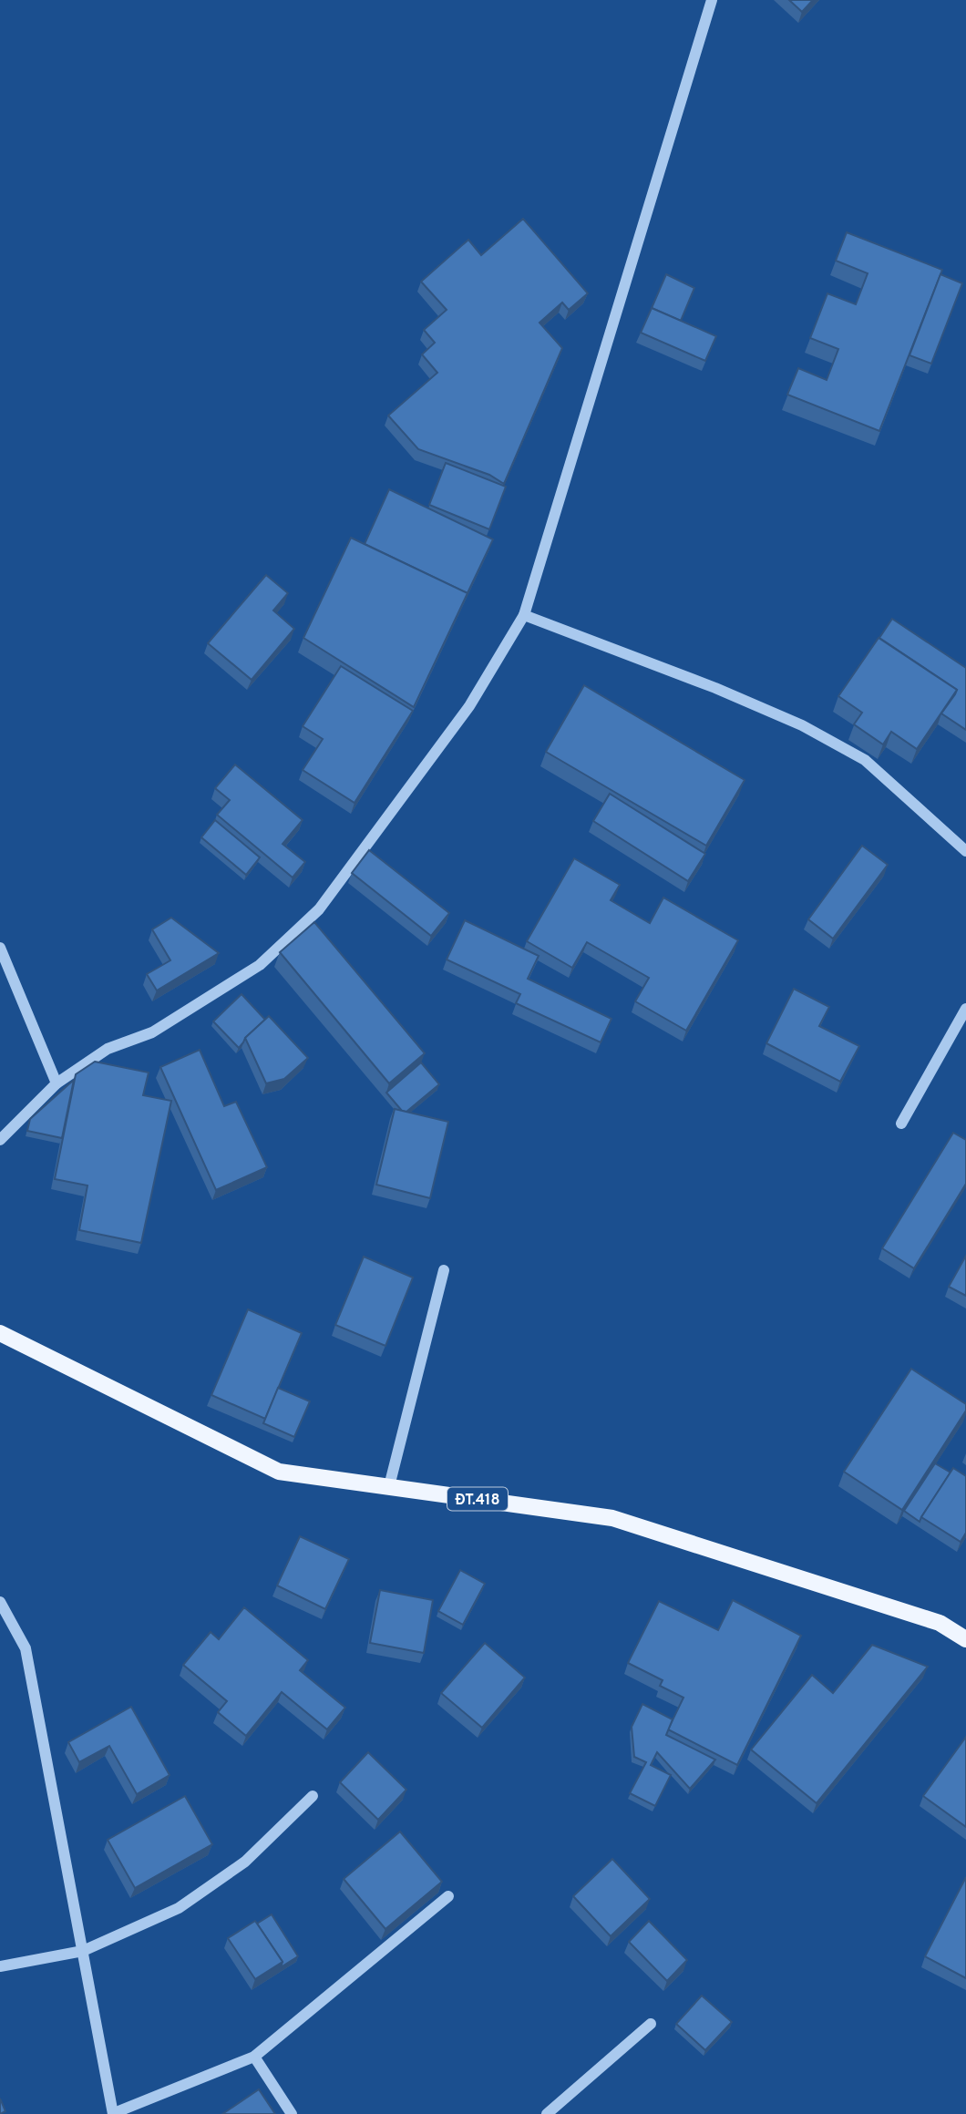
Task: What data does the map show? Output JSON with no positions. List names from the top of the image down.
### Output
{
  "streets": {
    "main road": ["ĐT.418"]
  }
}
